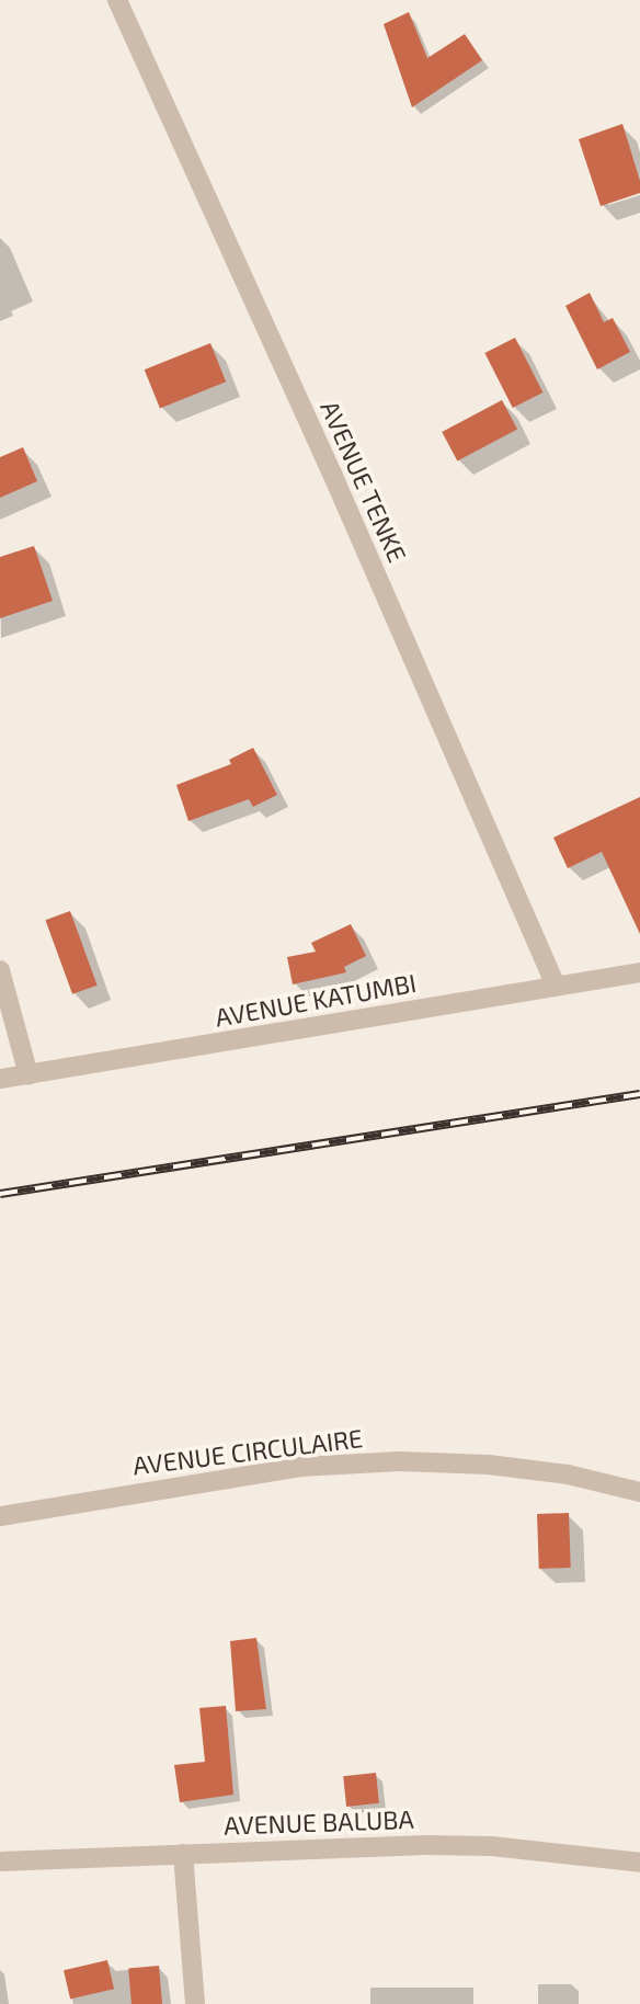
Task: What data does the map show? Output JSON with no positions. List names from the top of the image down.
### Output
{
  "streets": {
    "street": [
      "AVENUE TENKE",
      "AVENUE KATUMBI",
      "AVENUE CIRCULAIRE",
      "AVENUE BALUBA"
    ]
  },
  "crossings": [
    ["AVENUE TENKE", "AVENUE KATUMBI"]
  ]
}
